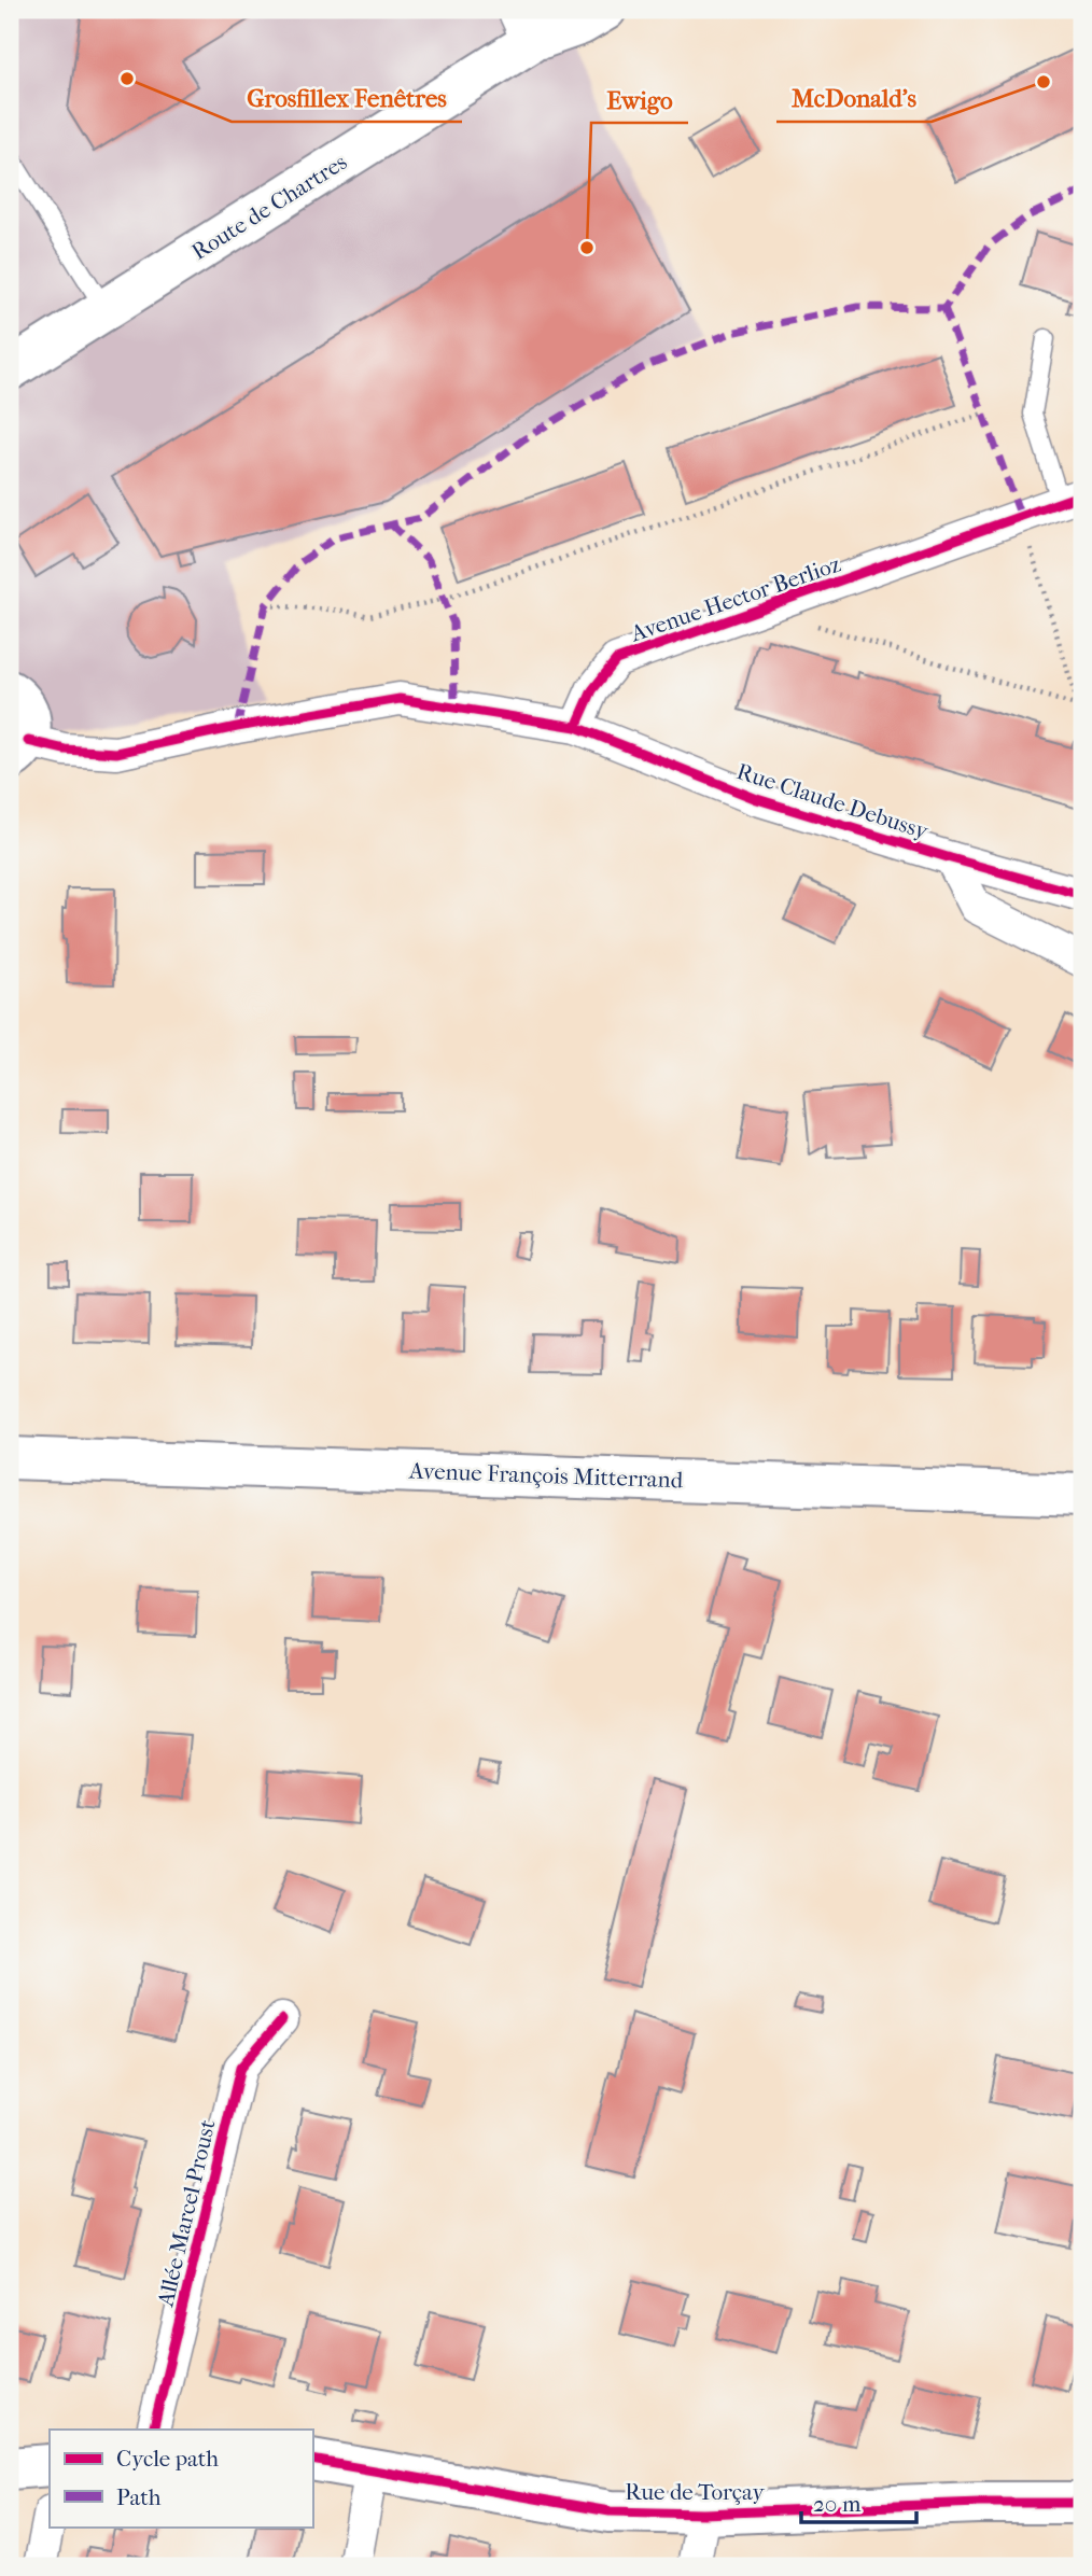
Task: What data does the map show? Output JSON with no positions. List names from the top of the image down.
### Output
{
  "streets": {
    "main road": ["Route de Chartres", "Avenue François Mitterrand", "Rue de Torçay"],
    "street": ["Avenue Hector Berlioz", "Rue Claude Debussy", "Allée Marcel Proust"]
  },
  "crossings": [
    ["Avenue Hector Berlioz", "Rue Claude Debussy"]
  ],
  "places": ["Grosfillex Fenêtres", "McDonald's", "Ewigo"],
  "legend": ["Cycle path", "Path"],
  "scale_bar": "20 m"
}
